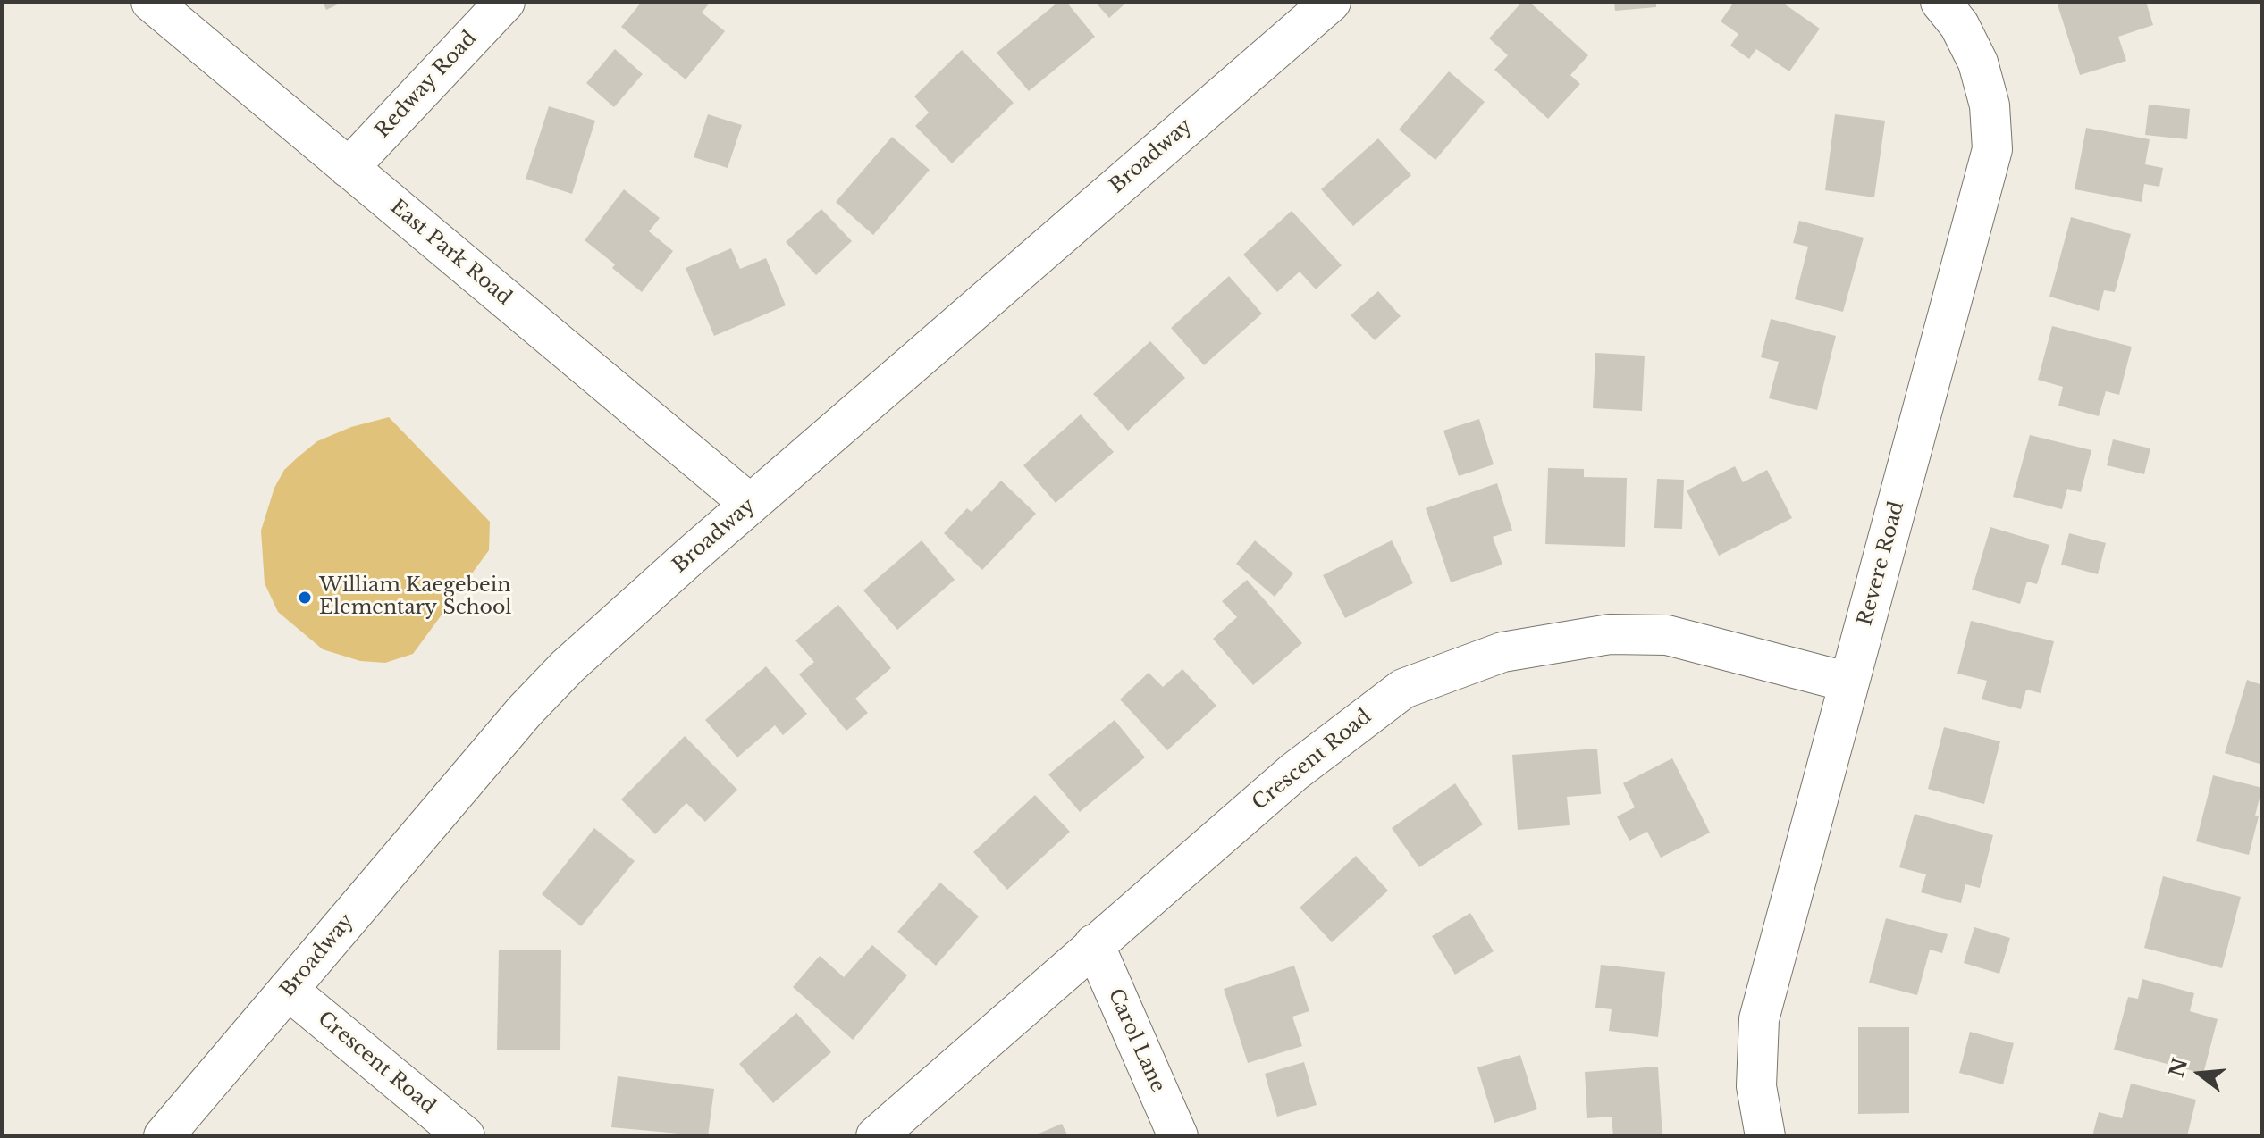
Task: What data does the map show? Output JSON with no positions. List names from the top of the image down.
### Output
{
  "streets": {
    "street": [
      "Redway Road",
      "Broadway",
      "East Park Road",
      "Revere Road",
      "Crescent Road",
      "Carol Lane"
    ]
  },
  "crossings": [
    ["Redway Road", "East Park Road"],
    ["Broadway", "East Park Road"],
    ["Broadway", "Crescent Road"],
    ["Revere Road", "Crescent Road"],
    ["Crescent Road", "Carol Lane"]
  ],
  "places": ["William Kaegebein Elementary School"],
  "north": "left"
}
